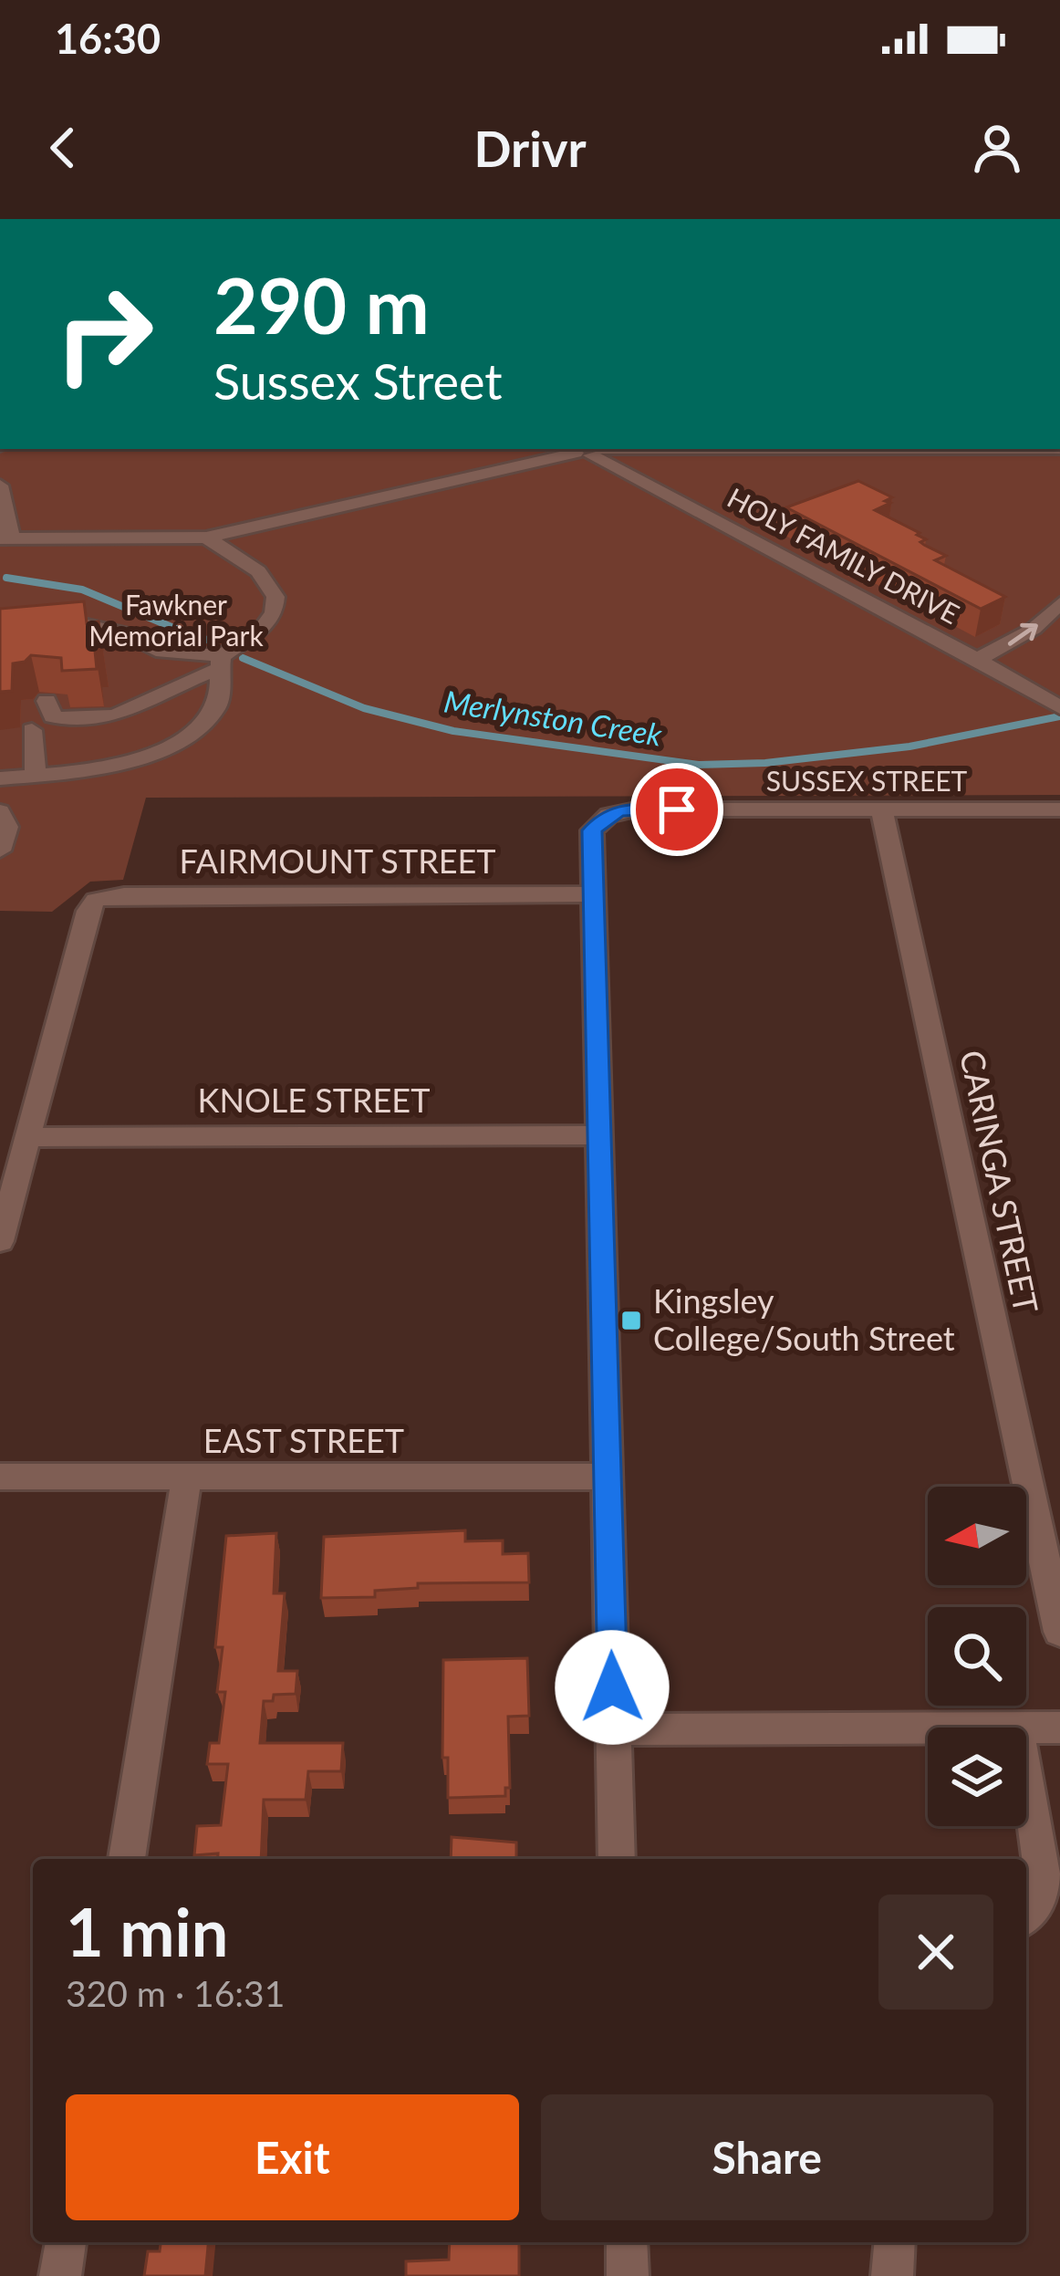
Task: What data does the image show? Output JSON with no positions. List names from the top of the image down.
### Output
{
  "streets": {
    "street": [
      "HOLY FAMILY DRIVE",
      "SUSSEX STREET",
      "FAIRMOUNT STREET",
      "KNOLE STREET",
      "CARINGA STREET",
      "EAST STREET"
    ]
  },
  "crossings": [
    ["SUSSEX STREET", "FAIRMOUNT STREET"],
    ["SUSSEX STREET", "CARINGA STREET"],
    ["FAIRMOUNT STREET", "KNOLE STREET"]
  ],
  "water": ["Merlynston Creek"],
  "parks": ["Fawkner Memorial Park"],
  "places": {
    "transit": ["Kingsley College/South Street"]
  },
  "north": "left",
  "page": {
    "status": "16:30",
    "header": "Drivr",
    "turn": ["290 m", "Sussex Street"],
    "heading": ["1 min", "320 m · 16:31"],
    "buttons": ["Exit", "Share"]
  }
}
